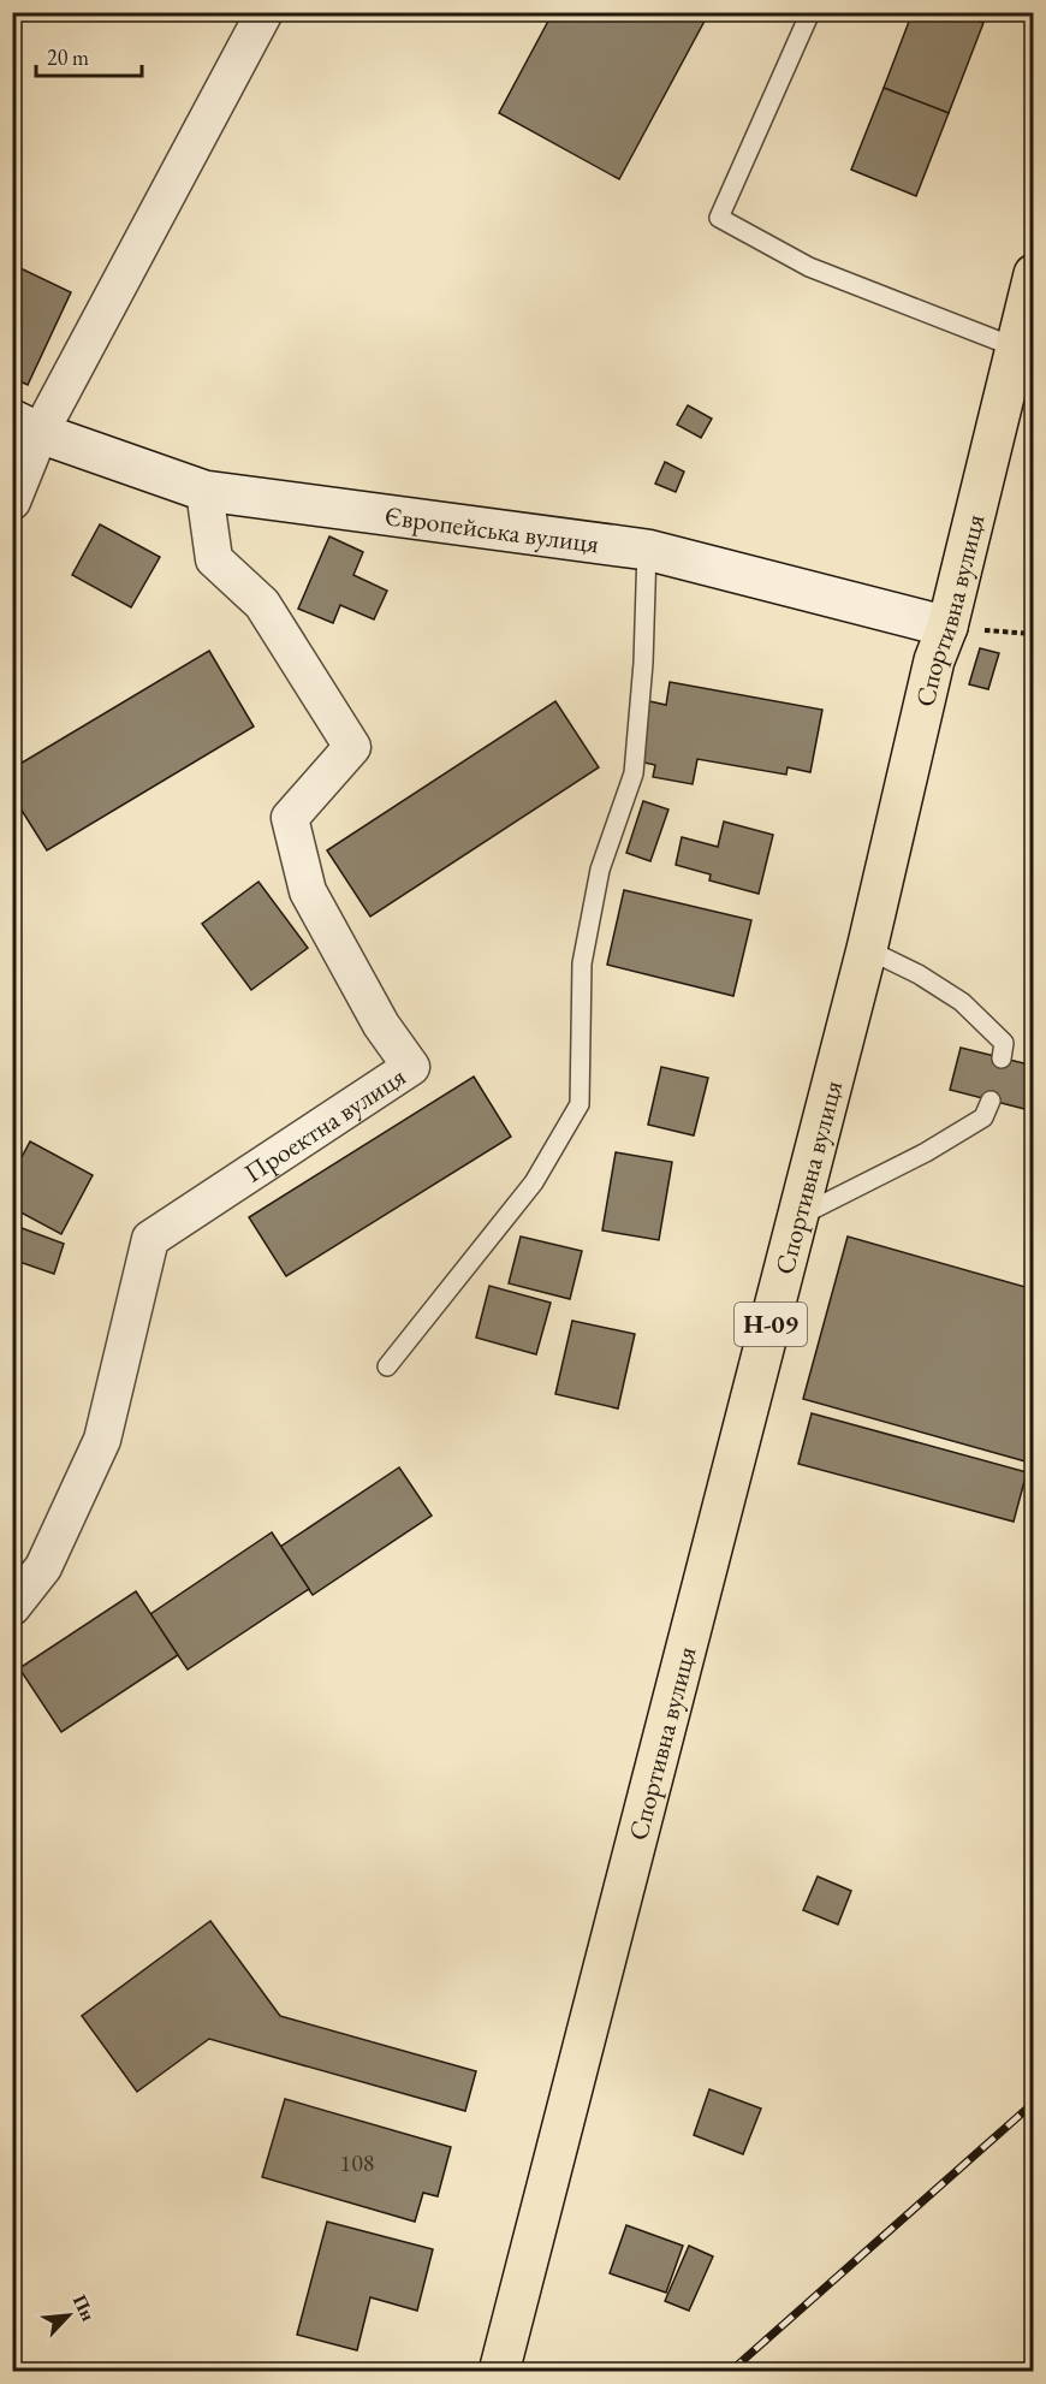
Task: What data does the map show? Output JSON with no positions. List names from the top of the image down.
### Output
{
  "streets": {
    "main road": ["Спортивна вулиця", "Н-09"],
    "street": ["Європейська вулиця", "Проектна вулиця"]
  },
  "crossings": [
    ["Європейська вулиця", "Спортивна вулиця"],
    ["Європейська вулиця", "Проектна вулиця"]
  ],
  "house_numbers": ["108"],
  "scale_bar": "20 m",
  "north": "top right"
}
